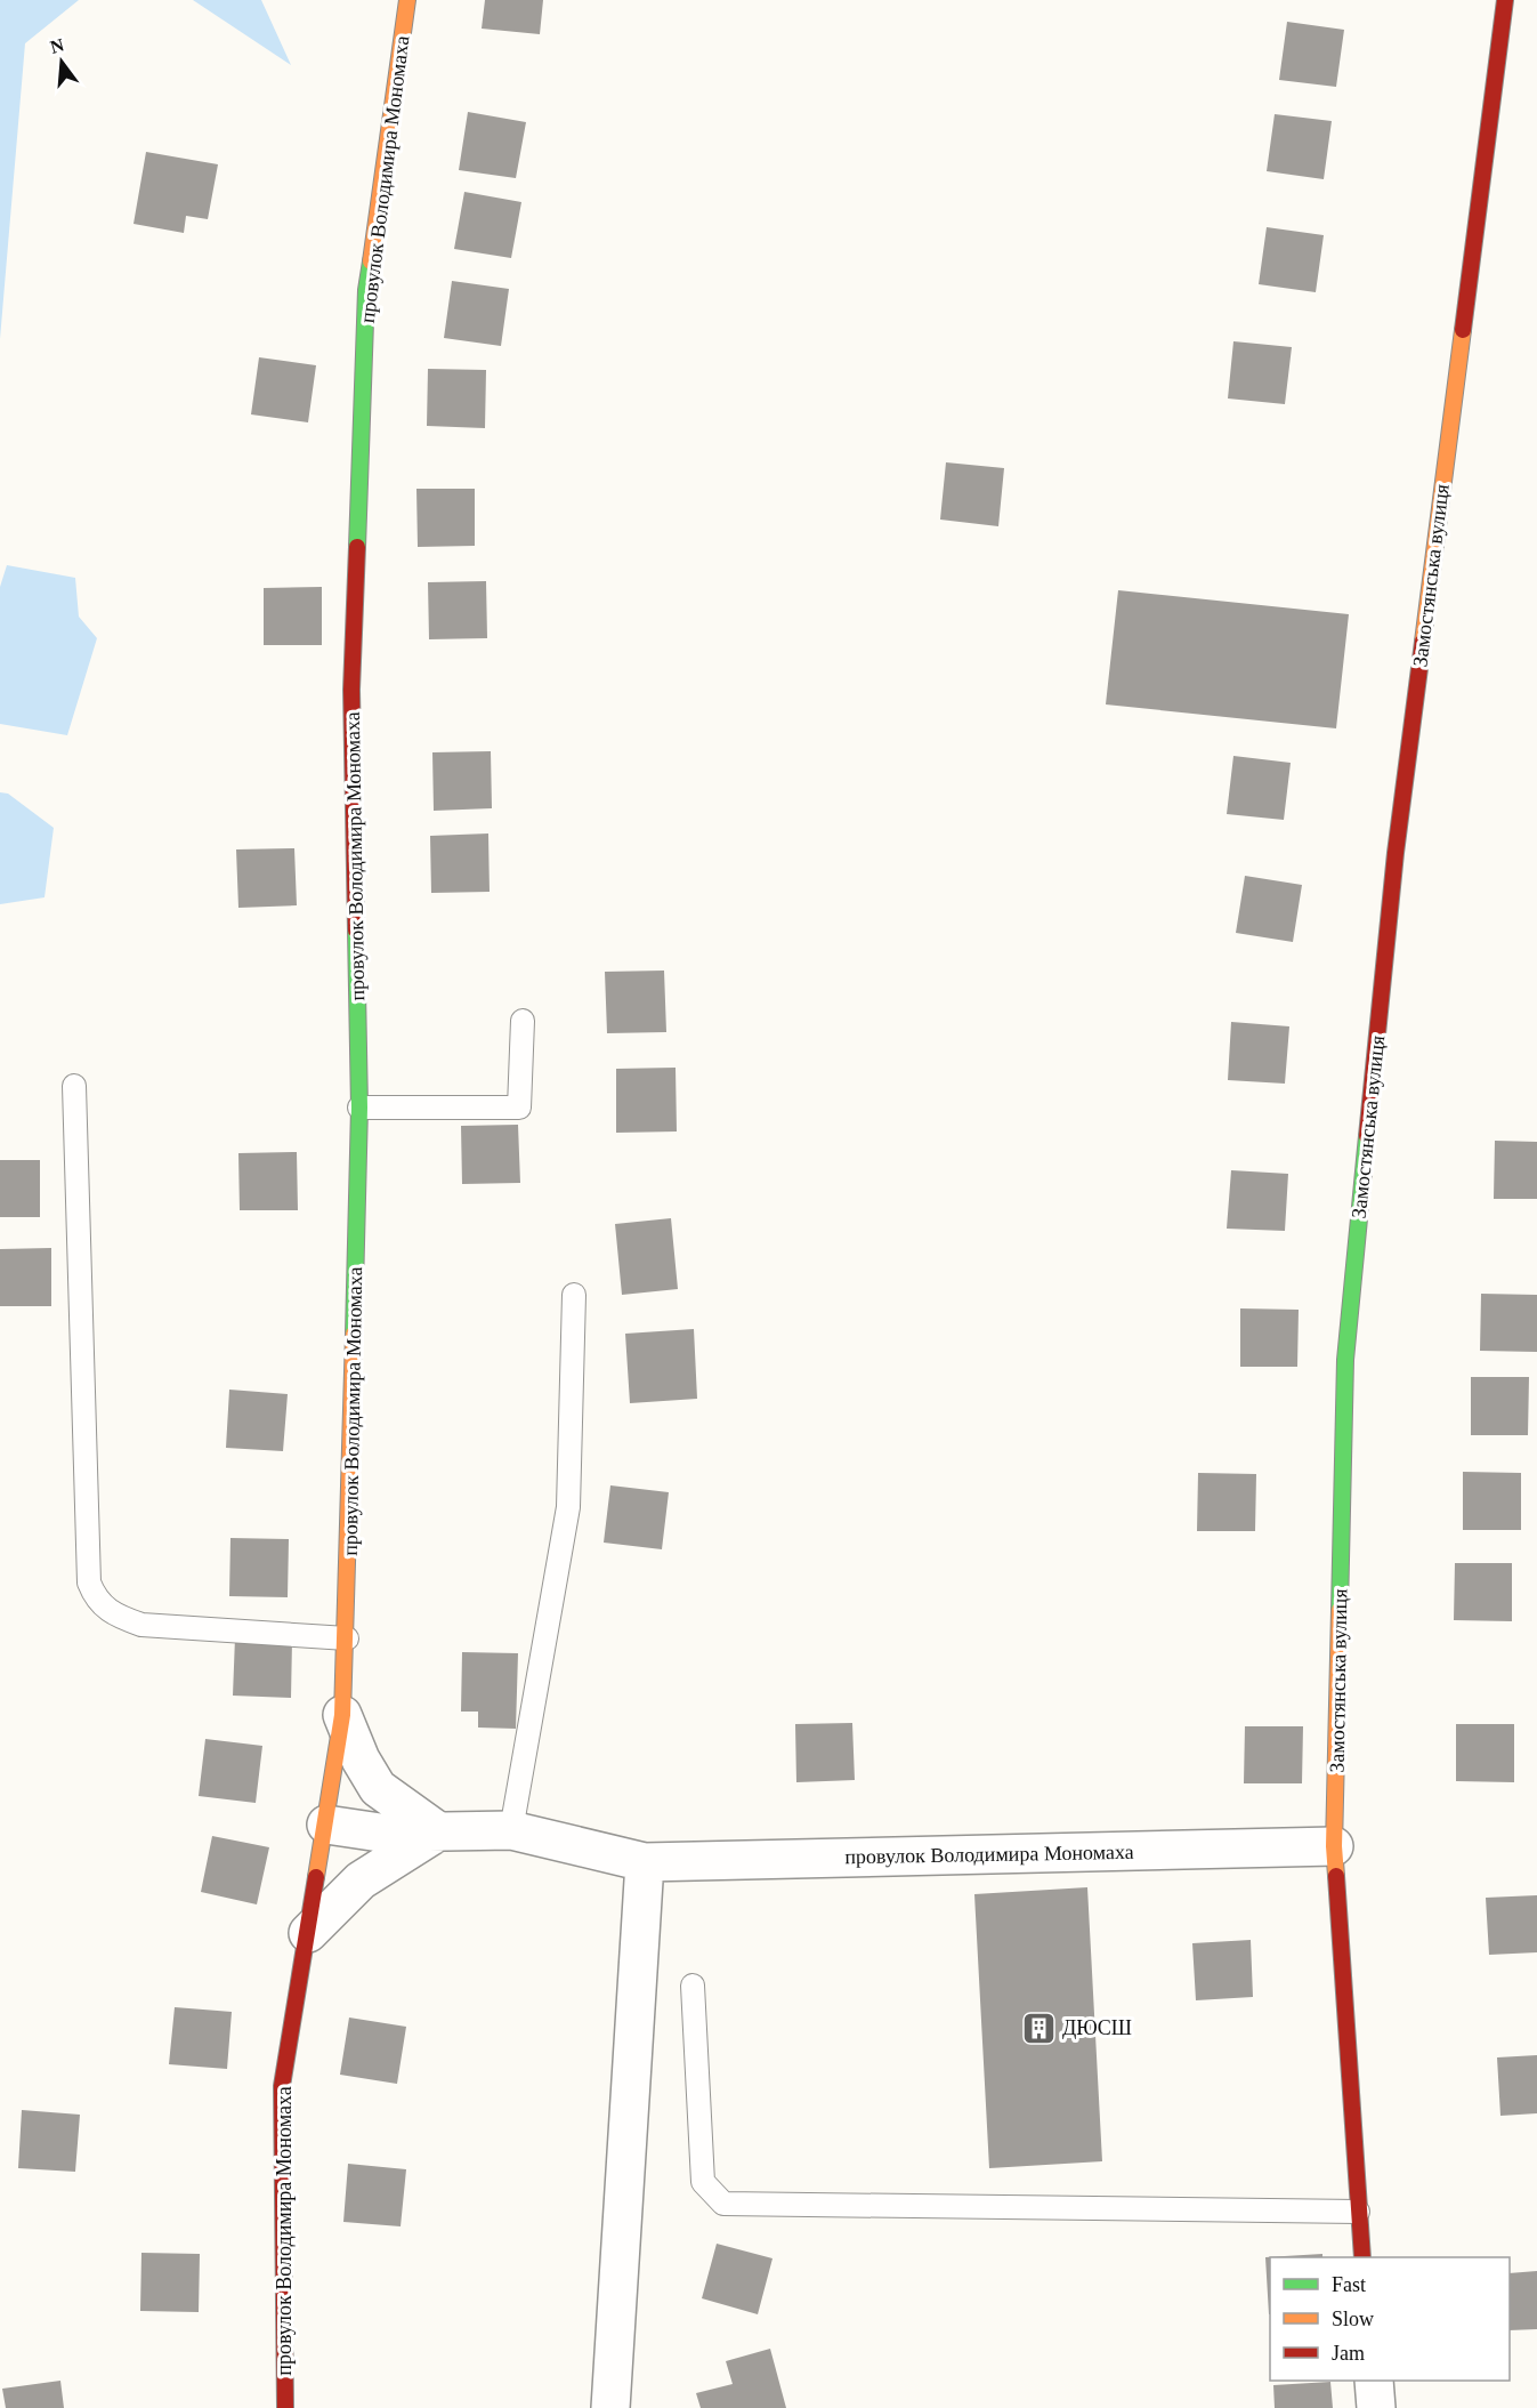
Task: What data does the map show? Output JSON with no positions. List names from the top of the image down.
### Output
{
  "streets": {
    "street": ["провулок Володимира Мономаха", "Замостянська вулиця"]
  },
  "crossings": [
    ["провулок Володимира Мономаха", "Замостянська вулиця"]
  ],
  "places": {
    "building": ["ДЮСШ"]
  },
  "legend": ["Fast", "Slow", "Jam"],
  "north": "top"
}
